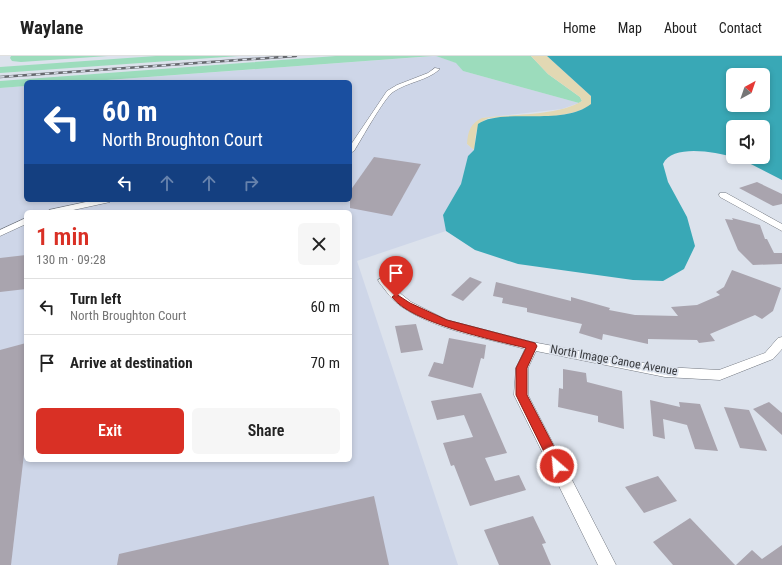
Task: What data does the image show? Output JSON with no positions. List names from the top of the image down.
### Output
{
  "streets": {
    "street": ["North Image Canoe Avenue"]
  },
  "north": "top right",
  "page": {
    "header": "Waylane",
    "nav": [
      "Home",
      "Map",
      "About",
      "Contact"
    ],
    "turn": ["60 m", "North Broughton Court"],
    "heading": ["1 min", "130 m · 09:28"],
    "list": [
      {
        "name": "Turn left",
        "note": "North Broughton Court",
        "value": "60 m"
      },
      {
        "name": "Arrive at destination",
        "value": "70 m"
      }
    ],
    "buttons": ["Exit", "Share"]
  }
}
